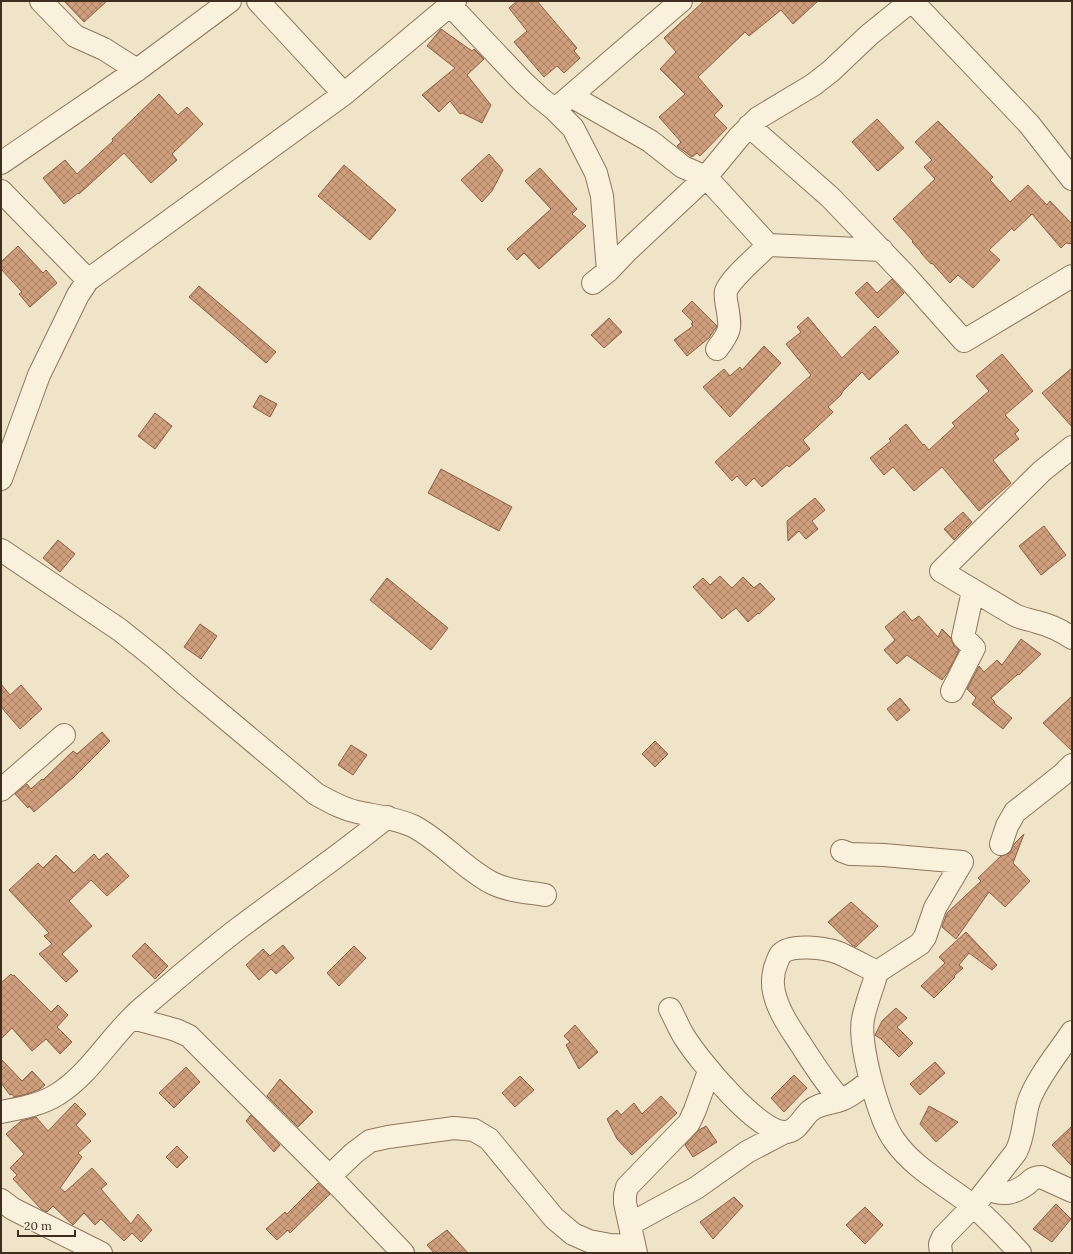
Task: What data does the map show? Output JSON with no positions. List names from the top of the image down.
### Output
{
  "scale_bar": "20 m"
}
